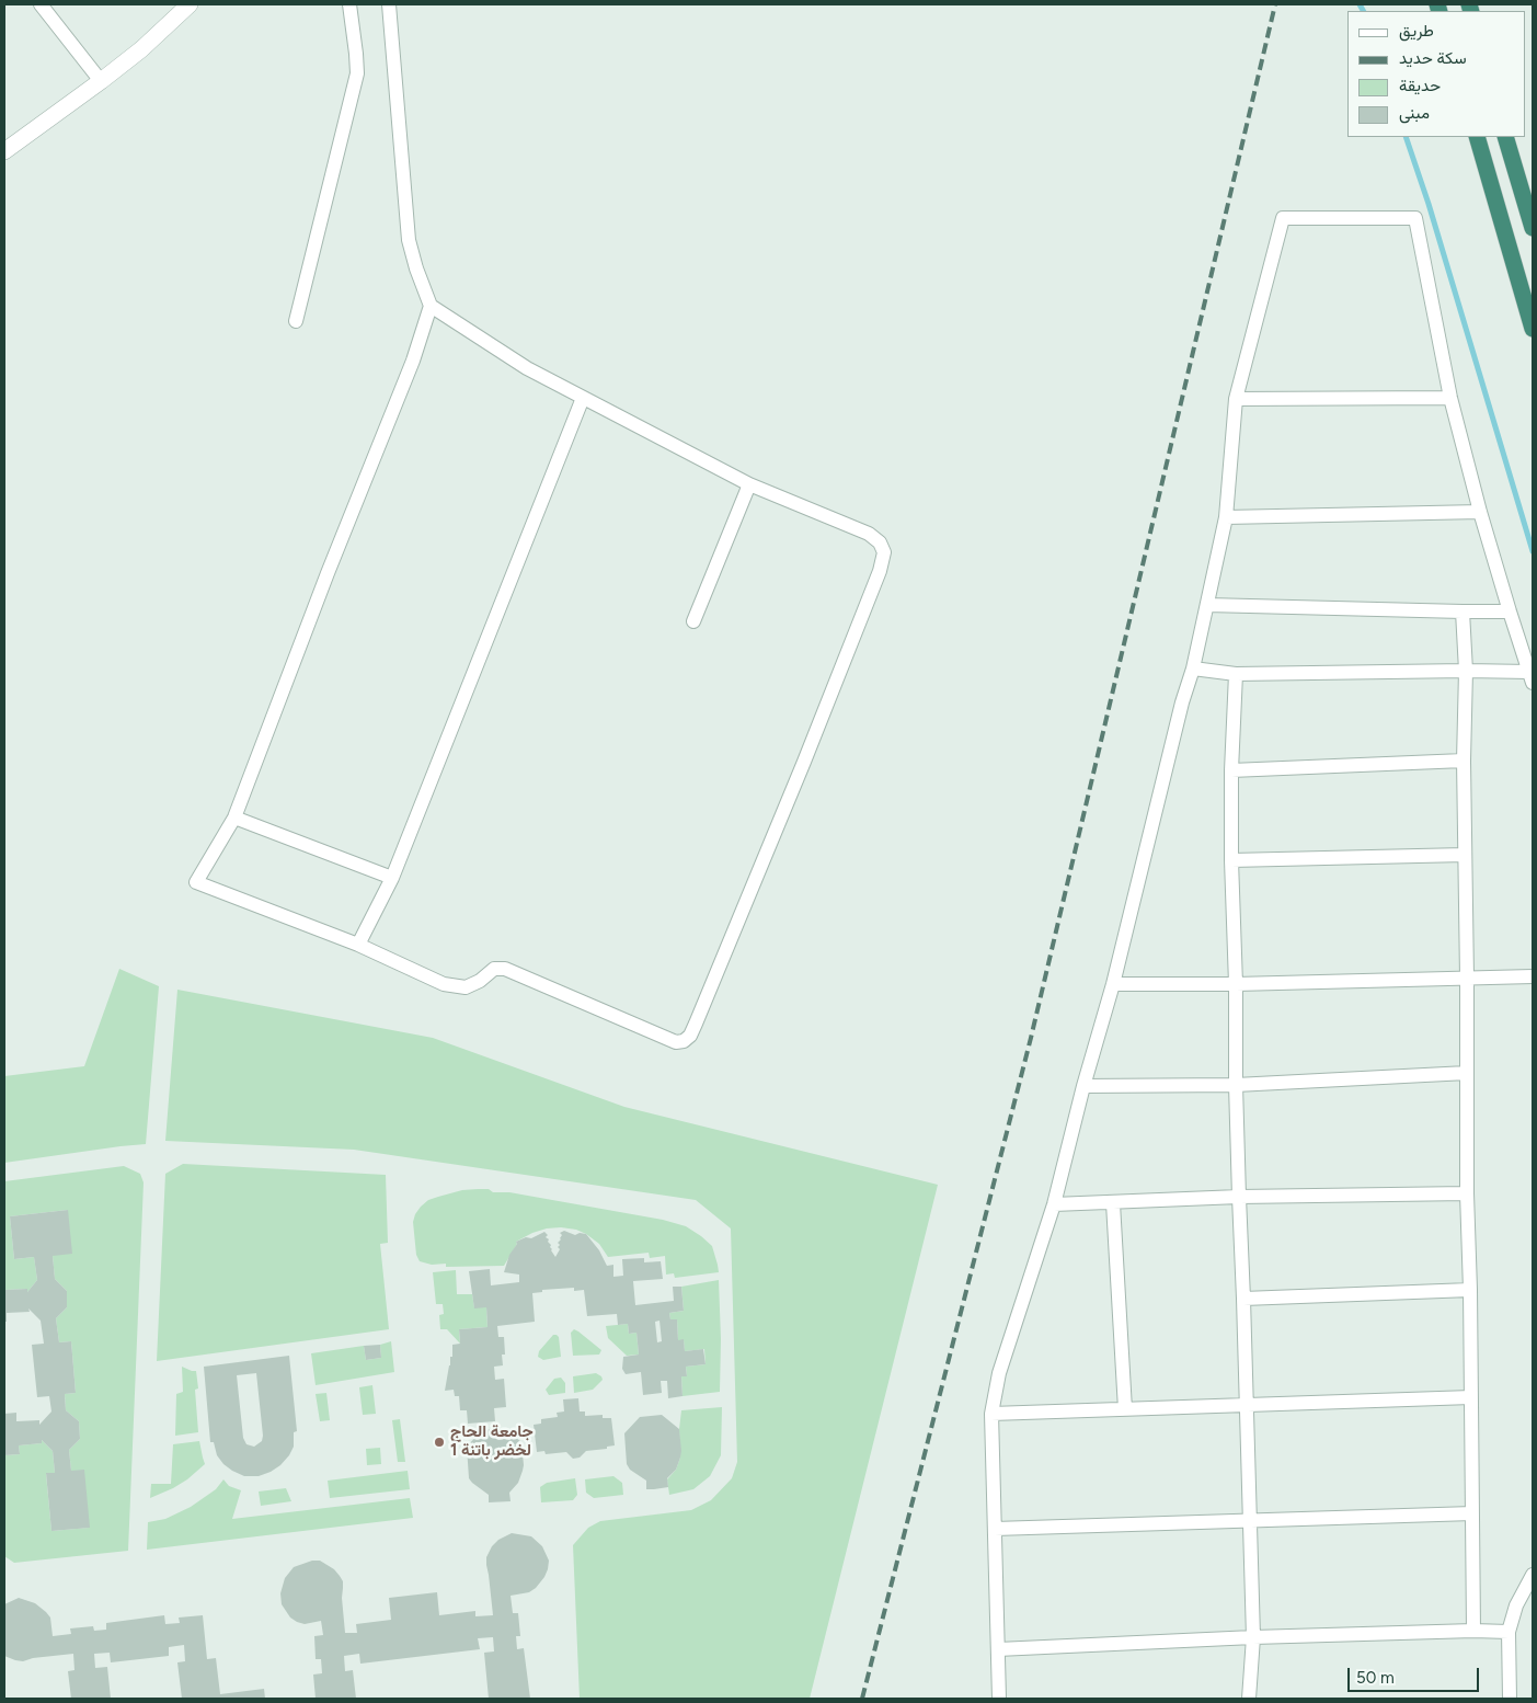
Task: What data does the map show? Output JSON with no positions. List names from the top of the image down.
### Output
{
  "places": ["جامعة الحاج لخضر باتنة 1"],
  "legend": [
    "طريق",
    "سكة حديد",
    "حديقة",
    "مبنى"
  ],
  "scale_bar": "50 m"
}
